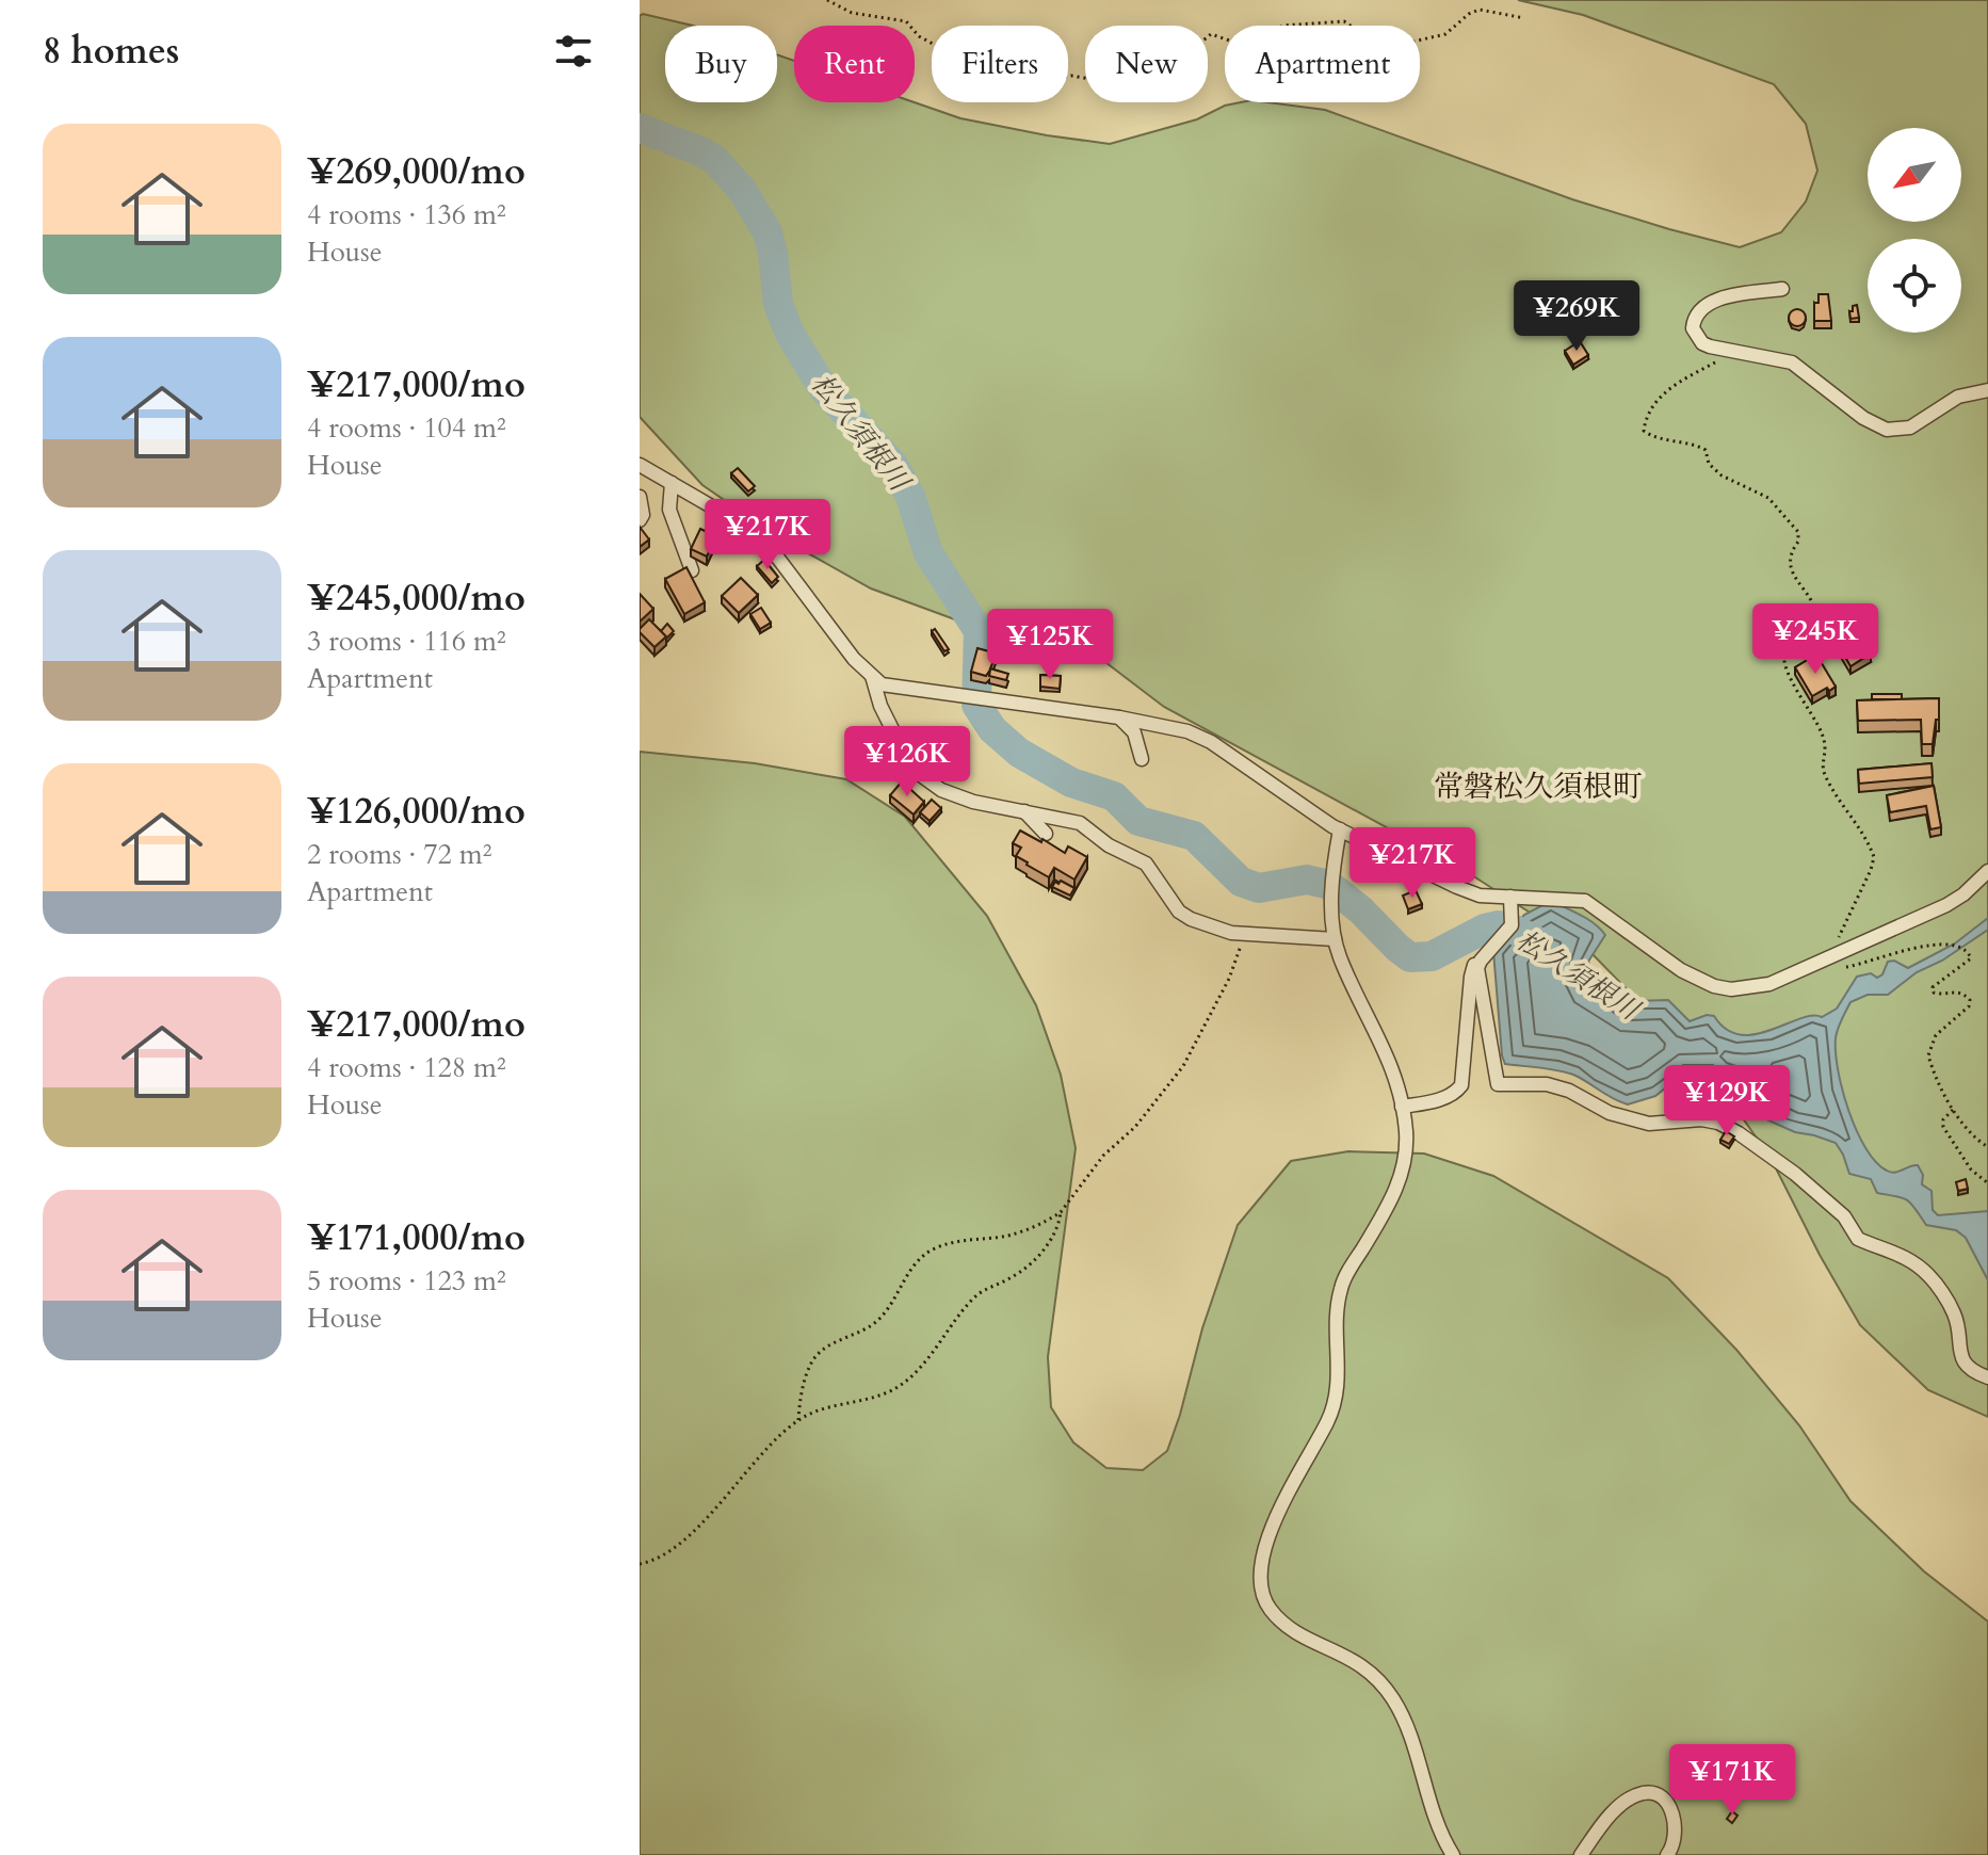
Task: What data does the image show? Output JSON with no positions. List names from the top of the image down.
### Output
{
  "districts": ["常磐松久須根町"],
  "water": ["松久須根川"],
  "north": "bottom left",
  "page": {
    "heading": "8 homes",
    "chip": [
      "Buy",
      "Rent",
      "Filters",
      "New",
      "Apartment"
    ],
    "list": [
      {
        "name": "¥269,000/mo",
        "note": "4 rooms · 136 m² · House"
      },
      {
        "name": "¥217,000/mo",
        "note": "4 rooms · 104 m² · House"
      },
      {
        "name": "¥245,000/mo",
        "note": "3 rooms · 116 m² · Apartment"
      },
      {
        "name": "¥126,000/mo",
        "note": "2 rooms · 72 m² · Apartment"
      },
      {
        "name": "¥217,000/mo",
        "note": "4 rooms · 128 m² · House"
      },
      {
        "name": "¥171,000/mo",
        "note": "5 rooms · 123 m² · House"
      }
    ],
    "price": [
      "¥269K",
      "¥217K",
      "¥245K",
      "¥125K",
      "¥126K",
      "¥217K",
      "¥129K",
      "¥171K"
    ]
  }
}
